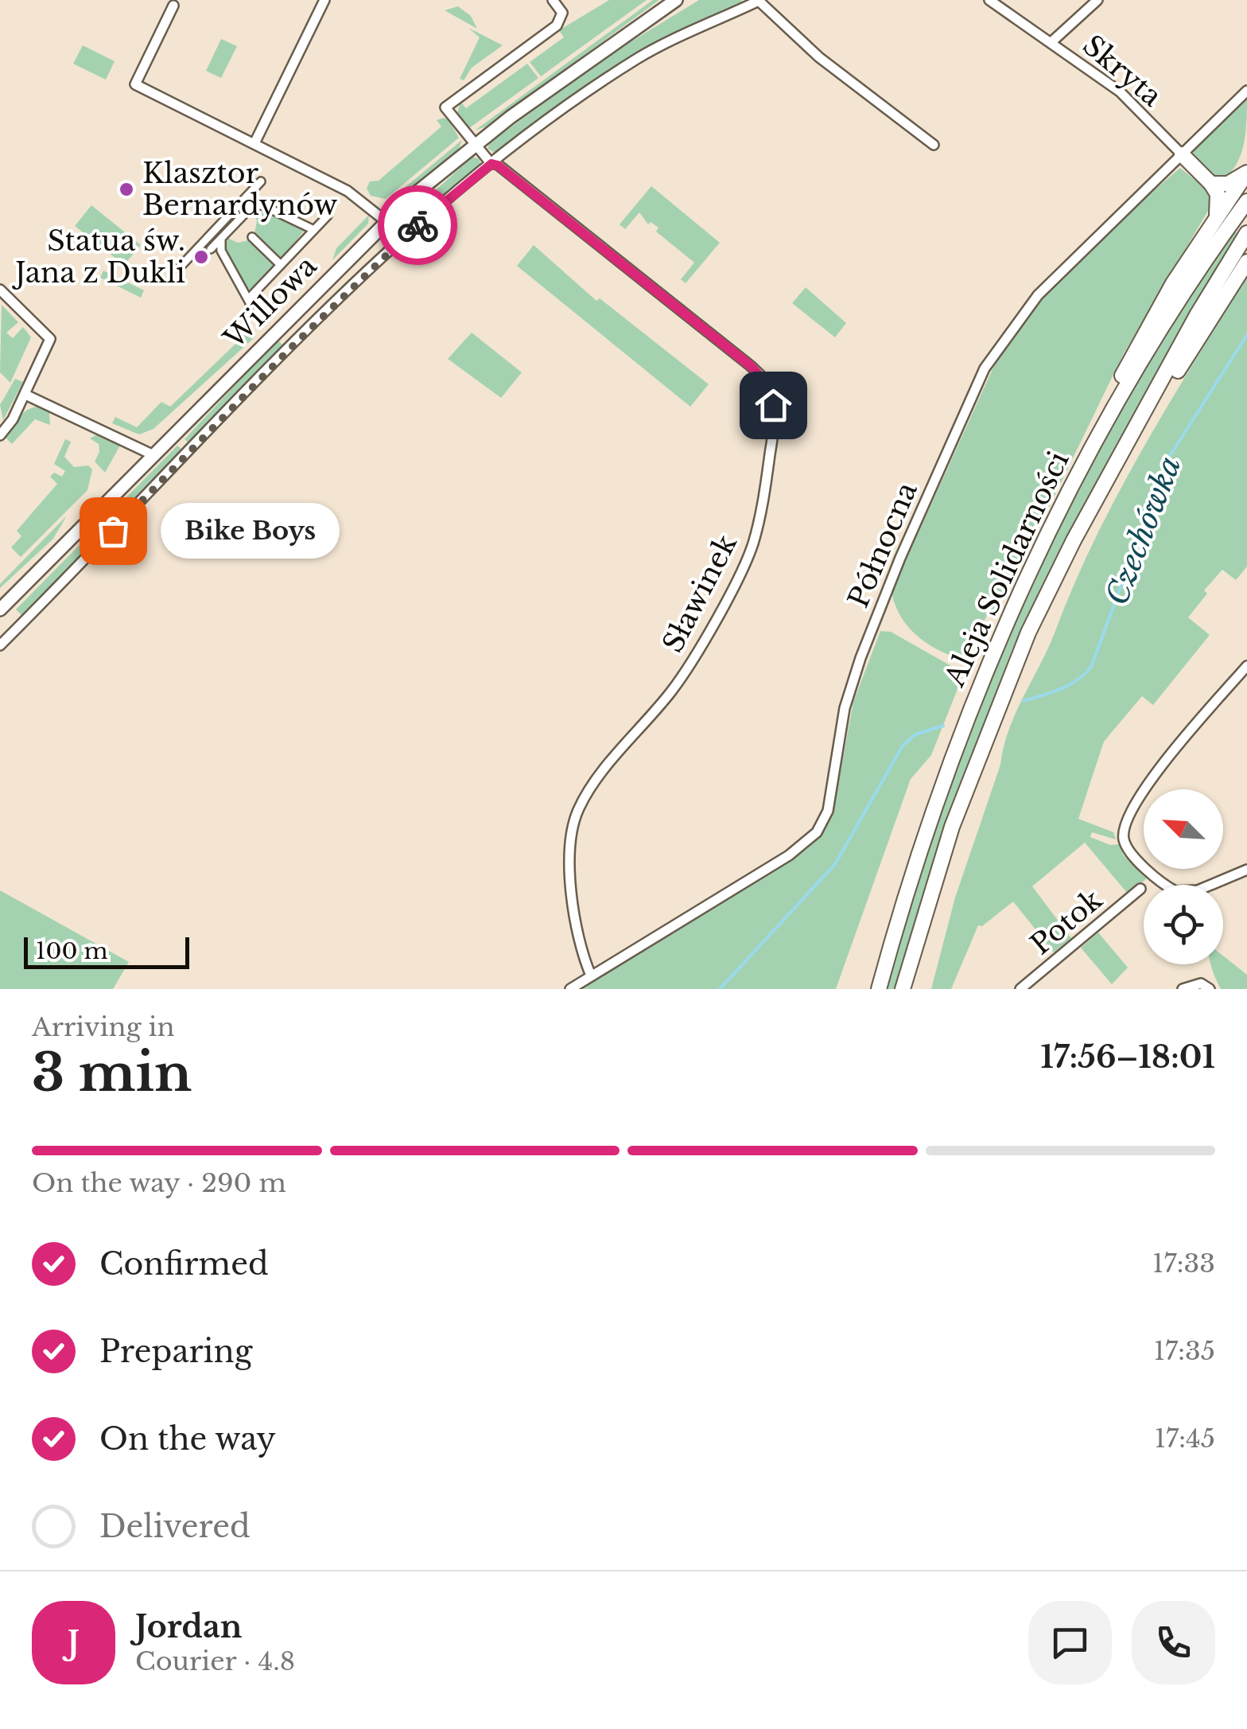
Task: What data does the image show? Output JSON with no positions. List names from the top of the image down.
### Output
{
  "streets": {
    "main road": ["Aleja Solidarności"],
    "street": [
      "Skryta",
      "Willowa",
      "Północna",
      "Sławinek",
      "Potok"
    ]
  },
  "crossings": [
    ["Skryta", "Północna"],
    ["Willowa", "Sławinek"],
    ["Północna", "Sławinek"]
  ],
  "water": ["Czechówka"],
  "places": ["Klasztor Bernardynów", "Statua św. Jana z Dukli", "Bike Boys"],
  "scale_bar": "100 m",
  "north": "top left",
  "page": {
    "bubble": "Bike Boys",
    "scale": "100 m",
    "heading": ["3 min", "Arriving in", "17:56–18:01"],
    "panel": ["Jordan", "Courier · 4.8"],
    "bar": "On the way · 290 m",
    "list": [
      ["Confirmed", "17:33"],
      ["Preparing", "17:35"],
      ["On the way", "17:45"],
      "Delivered"
    ],
    "round": "J"
  }
}
